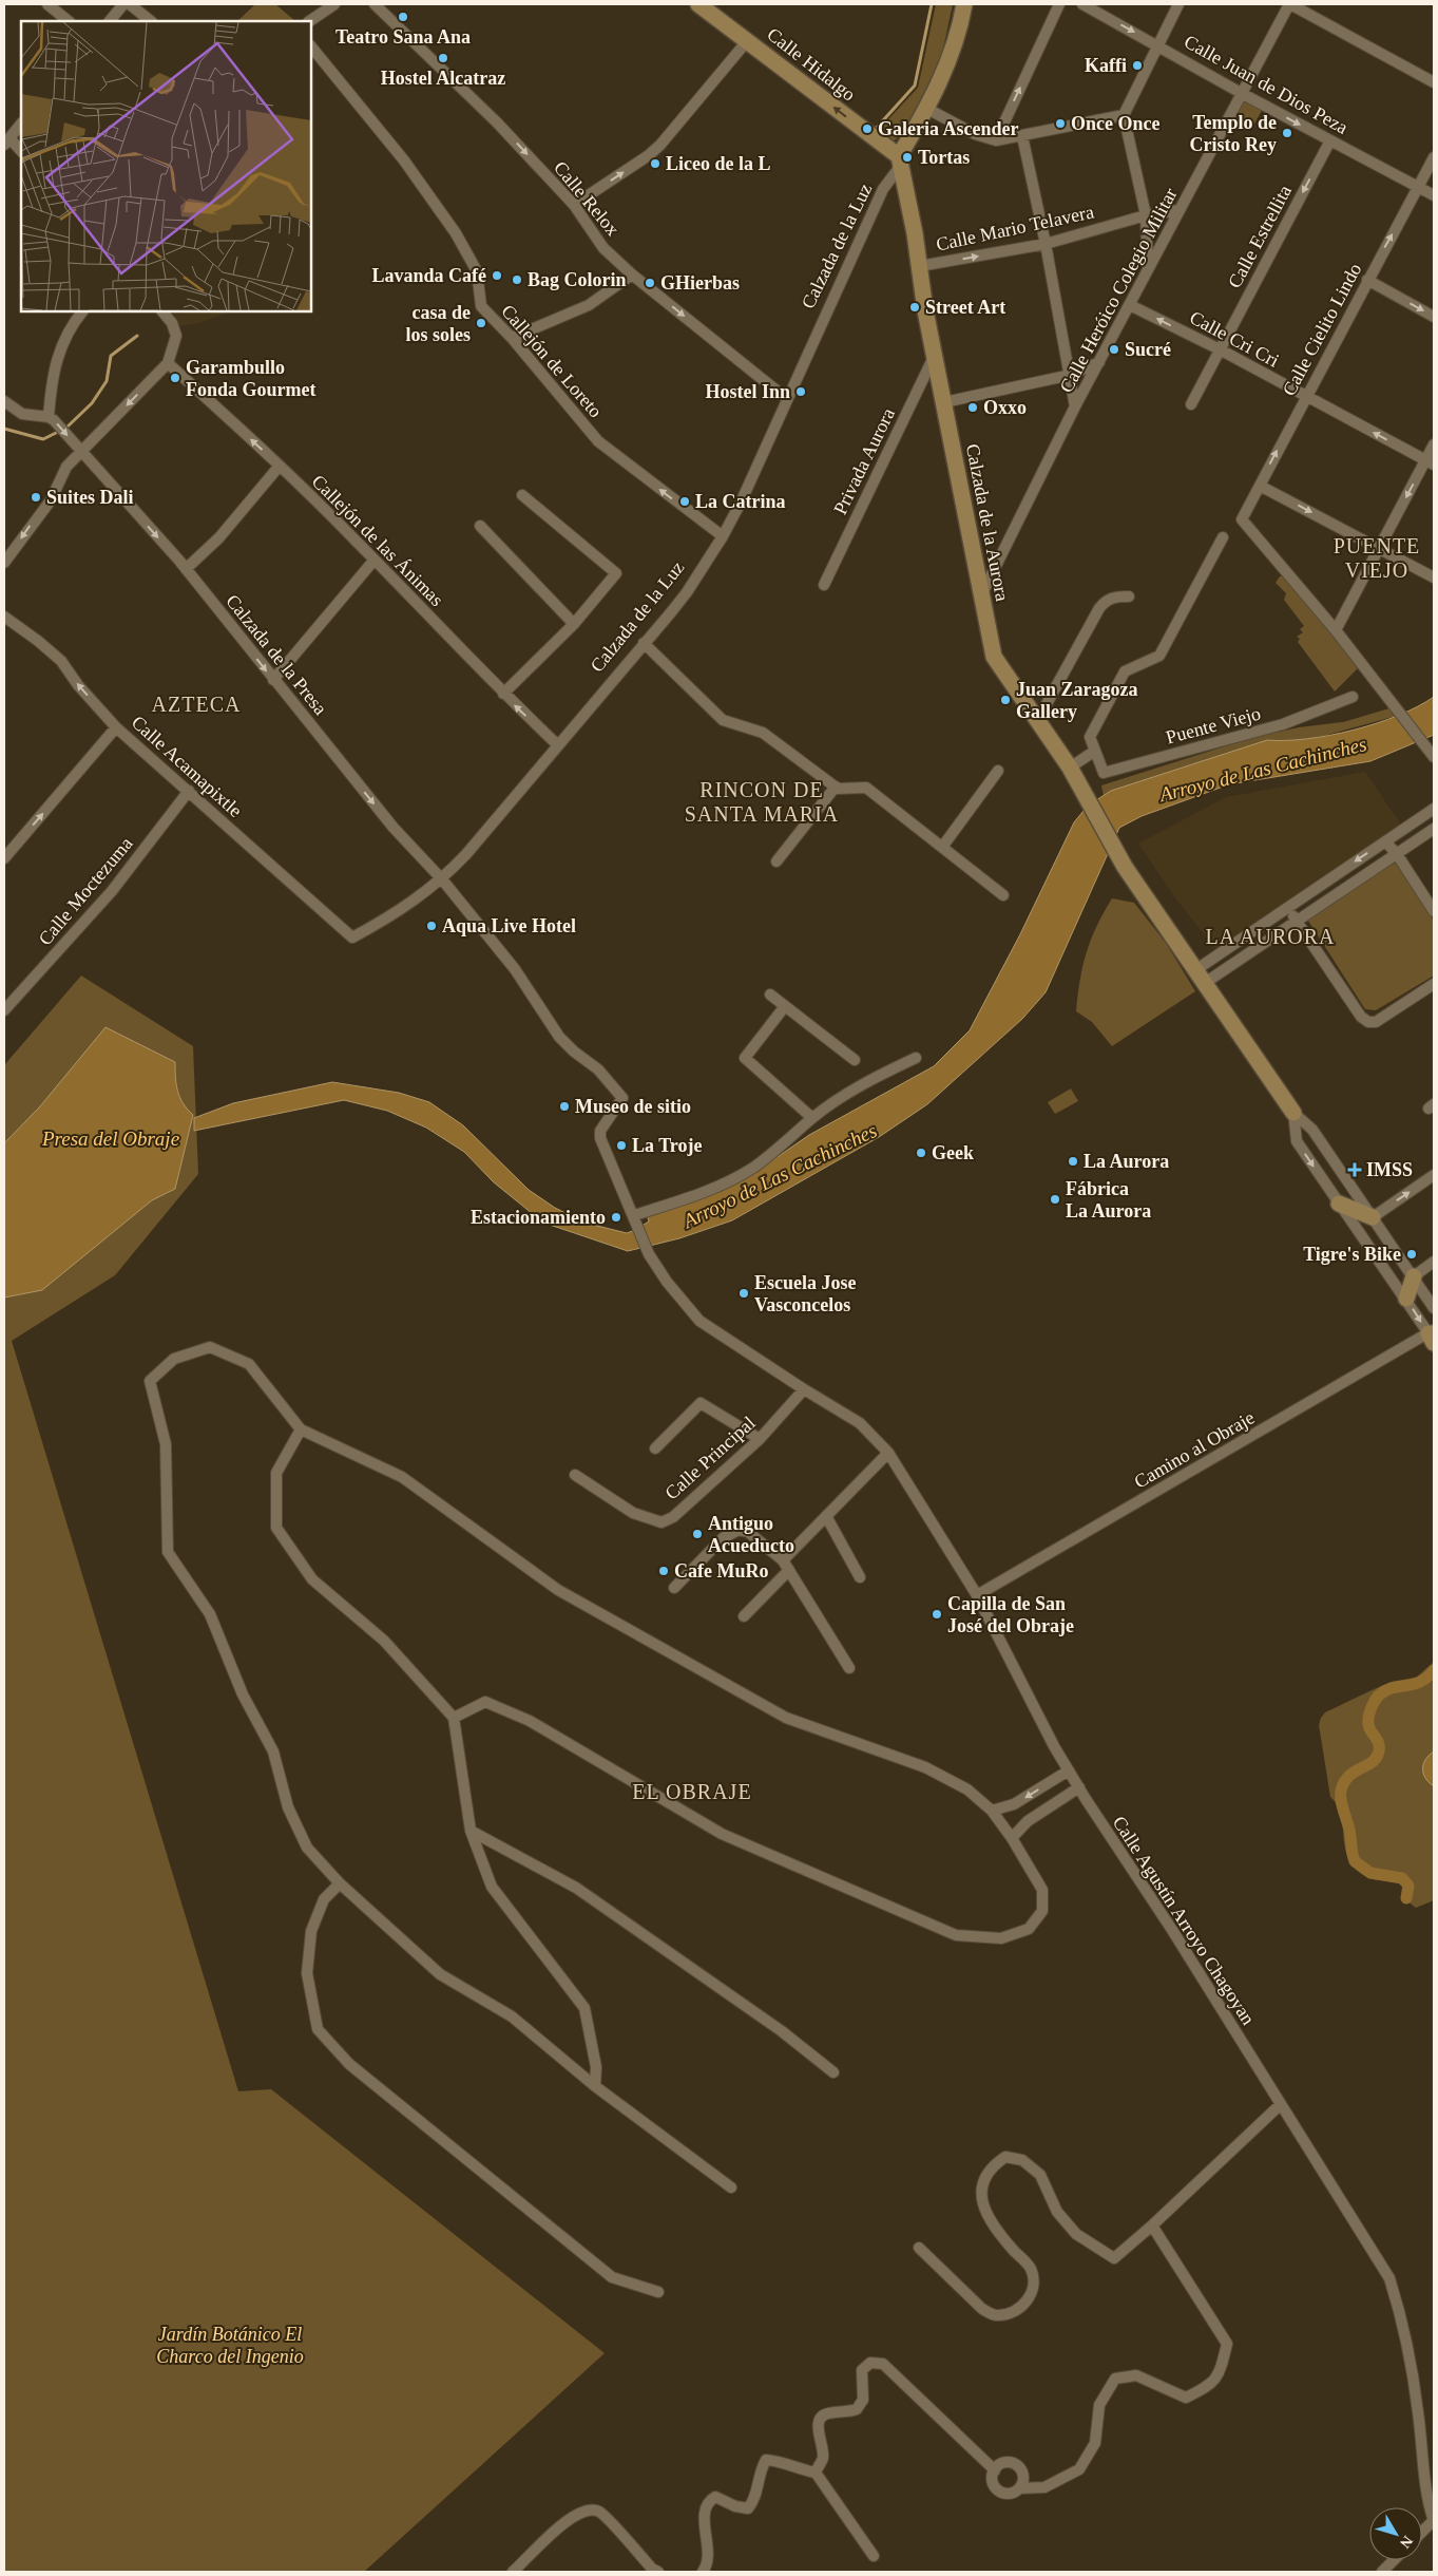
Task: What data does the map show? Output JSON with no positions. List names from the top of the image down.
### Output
{
  "streets": {
    "main road": ["Calle Hidalgo", "Calzada de la Luz", "Calzada de la Aurora"],
    "street": [
      "Calle Juan de Dios Peza",
      "Calle Relox",
      "Calle Mario Telavera",
      "Calle Estrellita",
      "Calle Heróico Colegio Militar",
      "Calle Cielito Lindo",
      "Calle Cri Cri",
      "Callejón de Loreto",
      "Privada Aurora",
      "Callejón de las Ánimas",
      "Calzada de la Presa",
      "Puente Viejo",
      "Calle Acamapixtle",
      "Calle Moctezuma",
      "Camino al Obraje",
      "Calle Principal",
      "Calle Agustín Arroyo Chagoyan"
    ]
  },
  "crossings": [
    ["Calle Hidalgo", "Calzada de la Luz"],
    ["Calle Hidalgo", "Calzada de la Aurora"],
    ["Calle Juan de Dios Peza", "Calle Estrellita"],
    ["Calle Juan de Dios Peza", "Calle Heróico Colegio Militar"],
    ["Calle Juan de Dios Peza", "Calle Cielito Lindo"],
    ["Calle Relox", "Calzada de la Luz"],
    ["Calle Mario Telavera", "Calle Heróico Colegio Militar"],
    ["Calle Mario Telavera", "Calzada de la Aurora"],
    ["Calle Estrellita", "Calle Cri Cri"],
    ["Calzada de la Luz", "Callejón de Loreto"],
    ["Calzada de la Luz", "Calzada de la Aurora"],
    ["Calzada de la Luz", "Callejón de las Ánimas"],
    ["Calzada de la Luz", "Calzada de la Presa"],
    ["Calzada de la Luz", "Calle Acamapixtle"],
    ["Calle Heróico Colegio Militar", "Calle Cri Cri"],
    ["Calle Heróico Colegio Militar", "Calzada de la Aurora"],
    ["Calle Cielito Lindo", "Calle Cri Cri"],
    ["Privada Aurora", "Calzada de la Aurora"],
    ["Calzada de la Presa", "Calle Agustín Arroyo Chagoyan"],
    ["Calle Acamapixtle", "Calle Moctezuma"],
    ["Camino al Obraje", "Calle Agustín Arroyo Chagoyan"],
    ["Calle Principal", "Calle Agustín Arroyo Chagoyan"]
  ],
  "one_way": [
    "Calle Hidalgo",
    "Calle Juan de Dios Peza",
    "Calle Relox",
    "Calle Mario Telavera",
    "Calle Estrellita",
    "Calle Cielito Lindo",
    "Calle Cri Cri",
    "Callejón de Loreto",
    "Callejón de las Ánimas",
    "Calzada de la Presa"
  ],
  "districts": [
    "PUENTE VIEJO",
    "AZTECA",
    "RINCON DE SANTA MARIA",
    "LA AURORA",
    "EL OBRAJE"
  ],
  "water": ["Arroyo de Las Cachinches", "Presa del Obraje"],
  "parks": ["Jardín Botánico El Charco del Ingenio"],
  "places": {
    "other": [
      "Teatro Sana Ana",
      "Hostel Alcatraz",
      "Kaffi",
      "Once Once",
      "Galeria Ascender",
      "Templo de Cristo Rey",
      "Tortas",
      "Liceo de la L",
      "Lavanda Café",
      "Bag Colorin",
      "GHierbas",
      "Street Art",
      "casa de los soles",
      "Sucré",
      "Garambullo Fonda Gourmet",
      "Hostel Inn",
      "Oxxo",
      "Suites Dali",
      "La Catrina",
      "Juan Zaragoza Gallery",
      "Aqua Live Hotel",
      "Museo de sitio",
      "La Troje",
      "Geek",
      "La Aurora",
      "Fábrica La Aurora",
      "Estacionamiento",
      "Tigre's Bike",
      "Escuela Jose Vasconcelos",
      "Antiguo Acueducto",
      "Cafe MuRo",
      "Capilla de San José del Obraje"
    ],
    "health": ["IMSS"]
  },
  "north": "bottom right"
}
